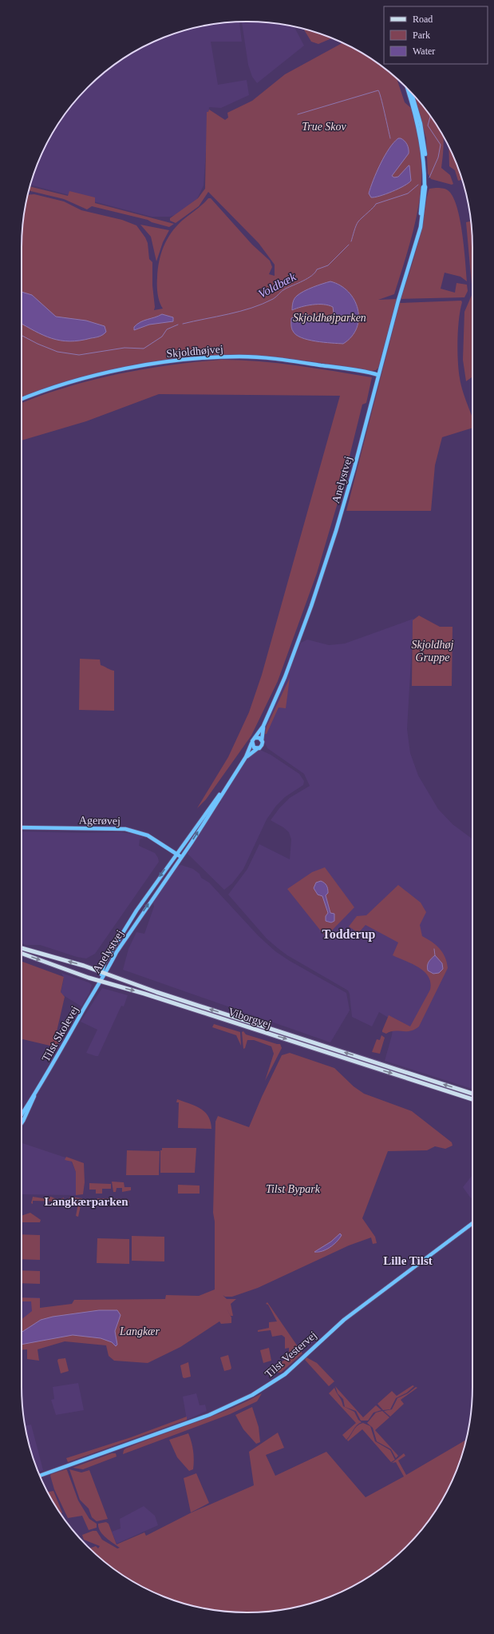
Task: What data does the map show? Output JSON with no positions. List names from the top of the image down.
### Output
{
  "streets": {
    "main road": ["Viborgvej"],
    "street": [
      "Skjoldhøjvej",
      "Anelystvej",
      "Agerøvej",
      "Tilst Skolevej",
      "Tilst Vestervej"
    ]
  },
  "crossings": [
    ["Skjoldhøjvej", "Anelystvej"],
    ["Anelystvej", "Agerøvej"],
    ["Anelystvej", "Viborgvej"],
    ["Anelystvej", "Tilst Skolevej"],
    ["Viborgvej", "Tilst Skolevej"]
  ],
  "districts": ["Todderup", "Langkærparken", "Lille Tilst"],
  "water": ["Voldbæk"],
  "parks": [
    "True Skov",
    "Skjoldhøjparken",
    "Skjoldhøj Gruppe",
    "Tilst Bypark",
    "Langkær"
  ],
  "legend": ["Road", "Park", "Water"]
}
